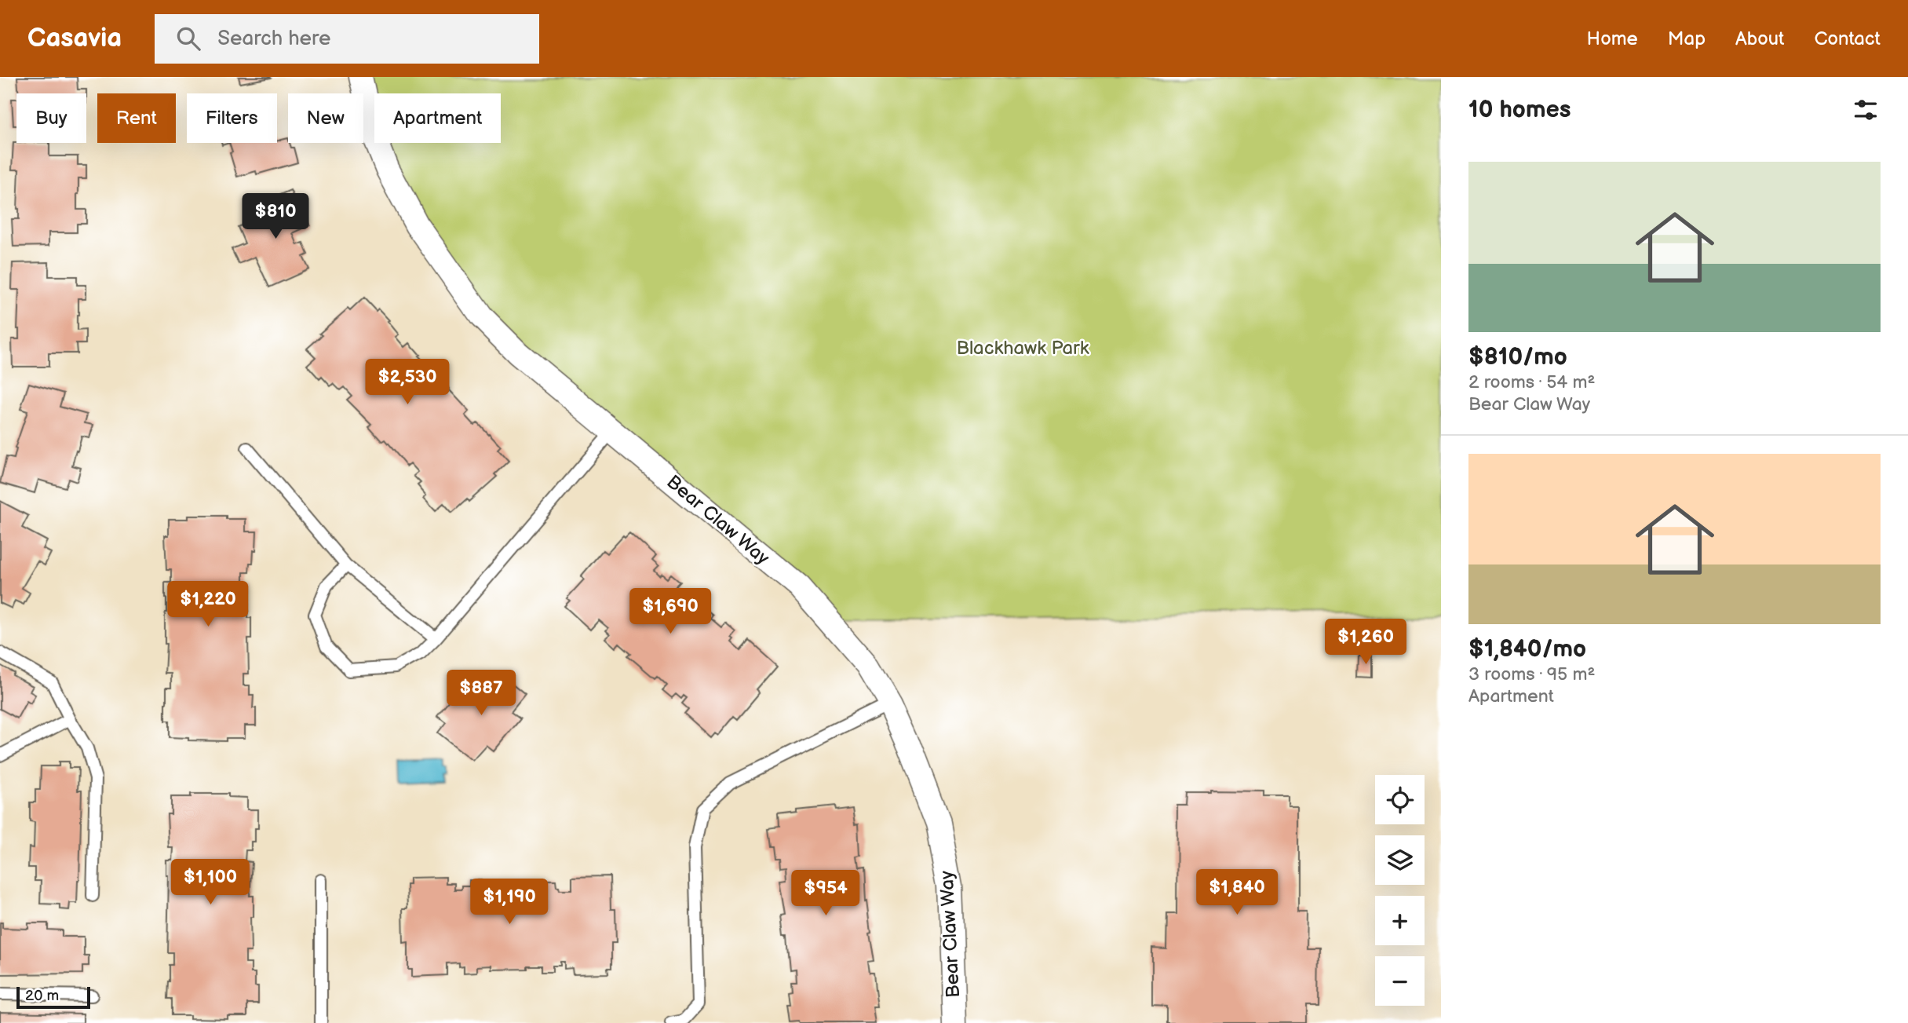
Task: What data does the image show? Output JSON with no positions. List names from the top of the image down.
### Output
{
  "streets": {
    "street": ["Bear Claw Way"]
  },
  "parks": ["Blackhawk Park"],
  "scale_bar": "20 m",
  "page": {
    "header": "Casavia",
    "search": "Search here",
    "nav": [
      "Home",
      "Map",
      "About",
      "Contact"
    ],
    "heading": "10 homes",
    "chip": [
      "Buy",
      "Rent",
      "Filters",
      "New",
      "Apartment"
    ],
    "list": [
      {
        "name": "$810/mo",
        "note": "2 rooms · 54 m² · Bear Claw Way"
      },
      {
        "name": "$1,840/mo",
        "note": "3 rooms · 95 m² · Apartment"
      }
    ],
    "price": [
      "$810",
      "$2,530",
      "$1,220",
      "$1,690",
      "$1,260",
      "$887",
      "$1,100",
      "$1,840",
      "$954",
      "$1,190"
    ],
    "map_buttons": ["+", "−"],
    "scale": "20 m"
  }
}
